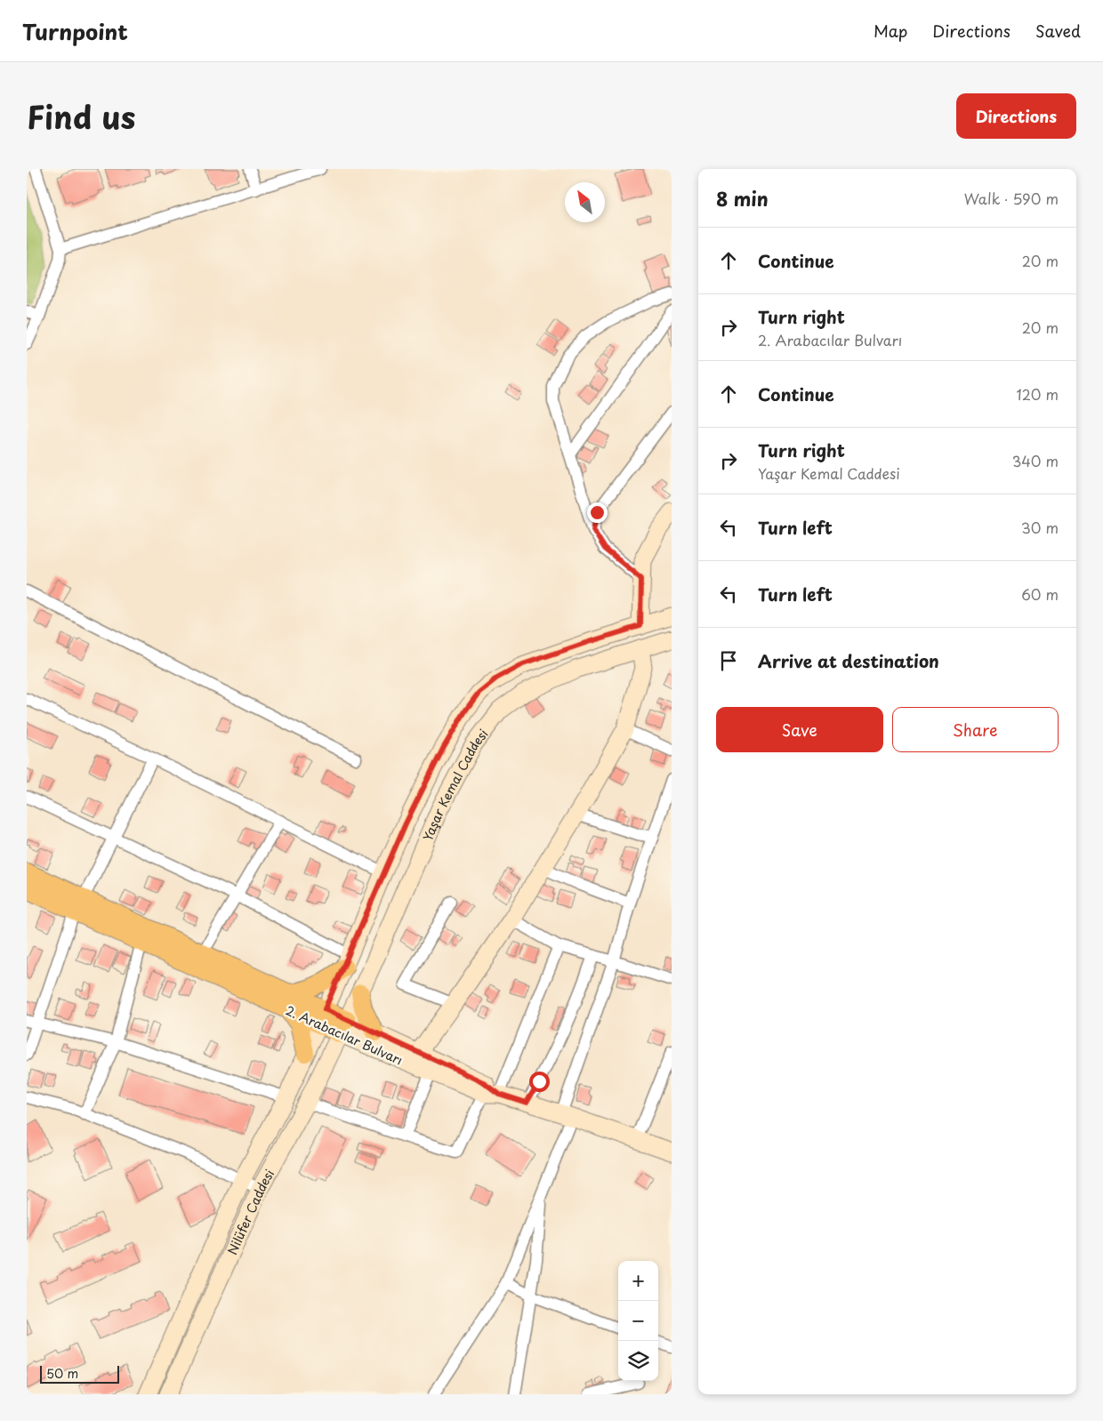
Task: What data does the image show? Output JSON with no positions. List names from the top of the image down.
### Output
{
  "streets": {
    "main road": ["2. Arabacılar Bulvarı"],
    "street": ["Yaşar Kemal Caddesi", "Nilüfer Caddesi"]
  },
  "crossings": [
    ["Yaşar Kemal Caddesi", "Nilüfer Caddesi"]
  ],
  "scale_bar": "50 m",
  "north": "top left",
  "page": {
    "header": "Turnpoint",
    "nav": ["Map", "Directions", "Saved"],
    "title": "Find us",
    "buttons": [
      "Directions",
      ["Save", "Share"]
    ],
    "heading": ["8 min", "Walk · 590 m"],
    "list": [
      ["Continue", "20 m"],
      ["Turn right", "2. Arabacılar Bulvarı", "20 m"],
      ["Continue", "120 m"],
      ["Turn right", "Yaşar Kemal Caddesi", "340 m"],
      ["Turn left", "30 m"],
      ["Turn left", "60 m"],
      "Arrive at destination"
    ],
    "map_buttons": ["+", "−"],
    "scale": "50 m"
  }
}
